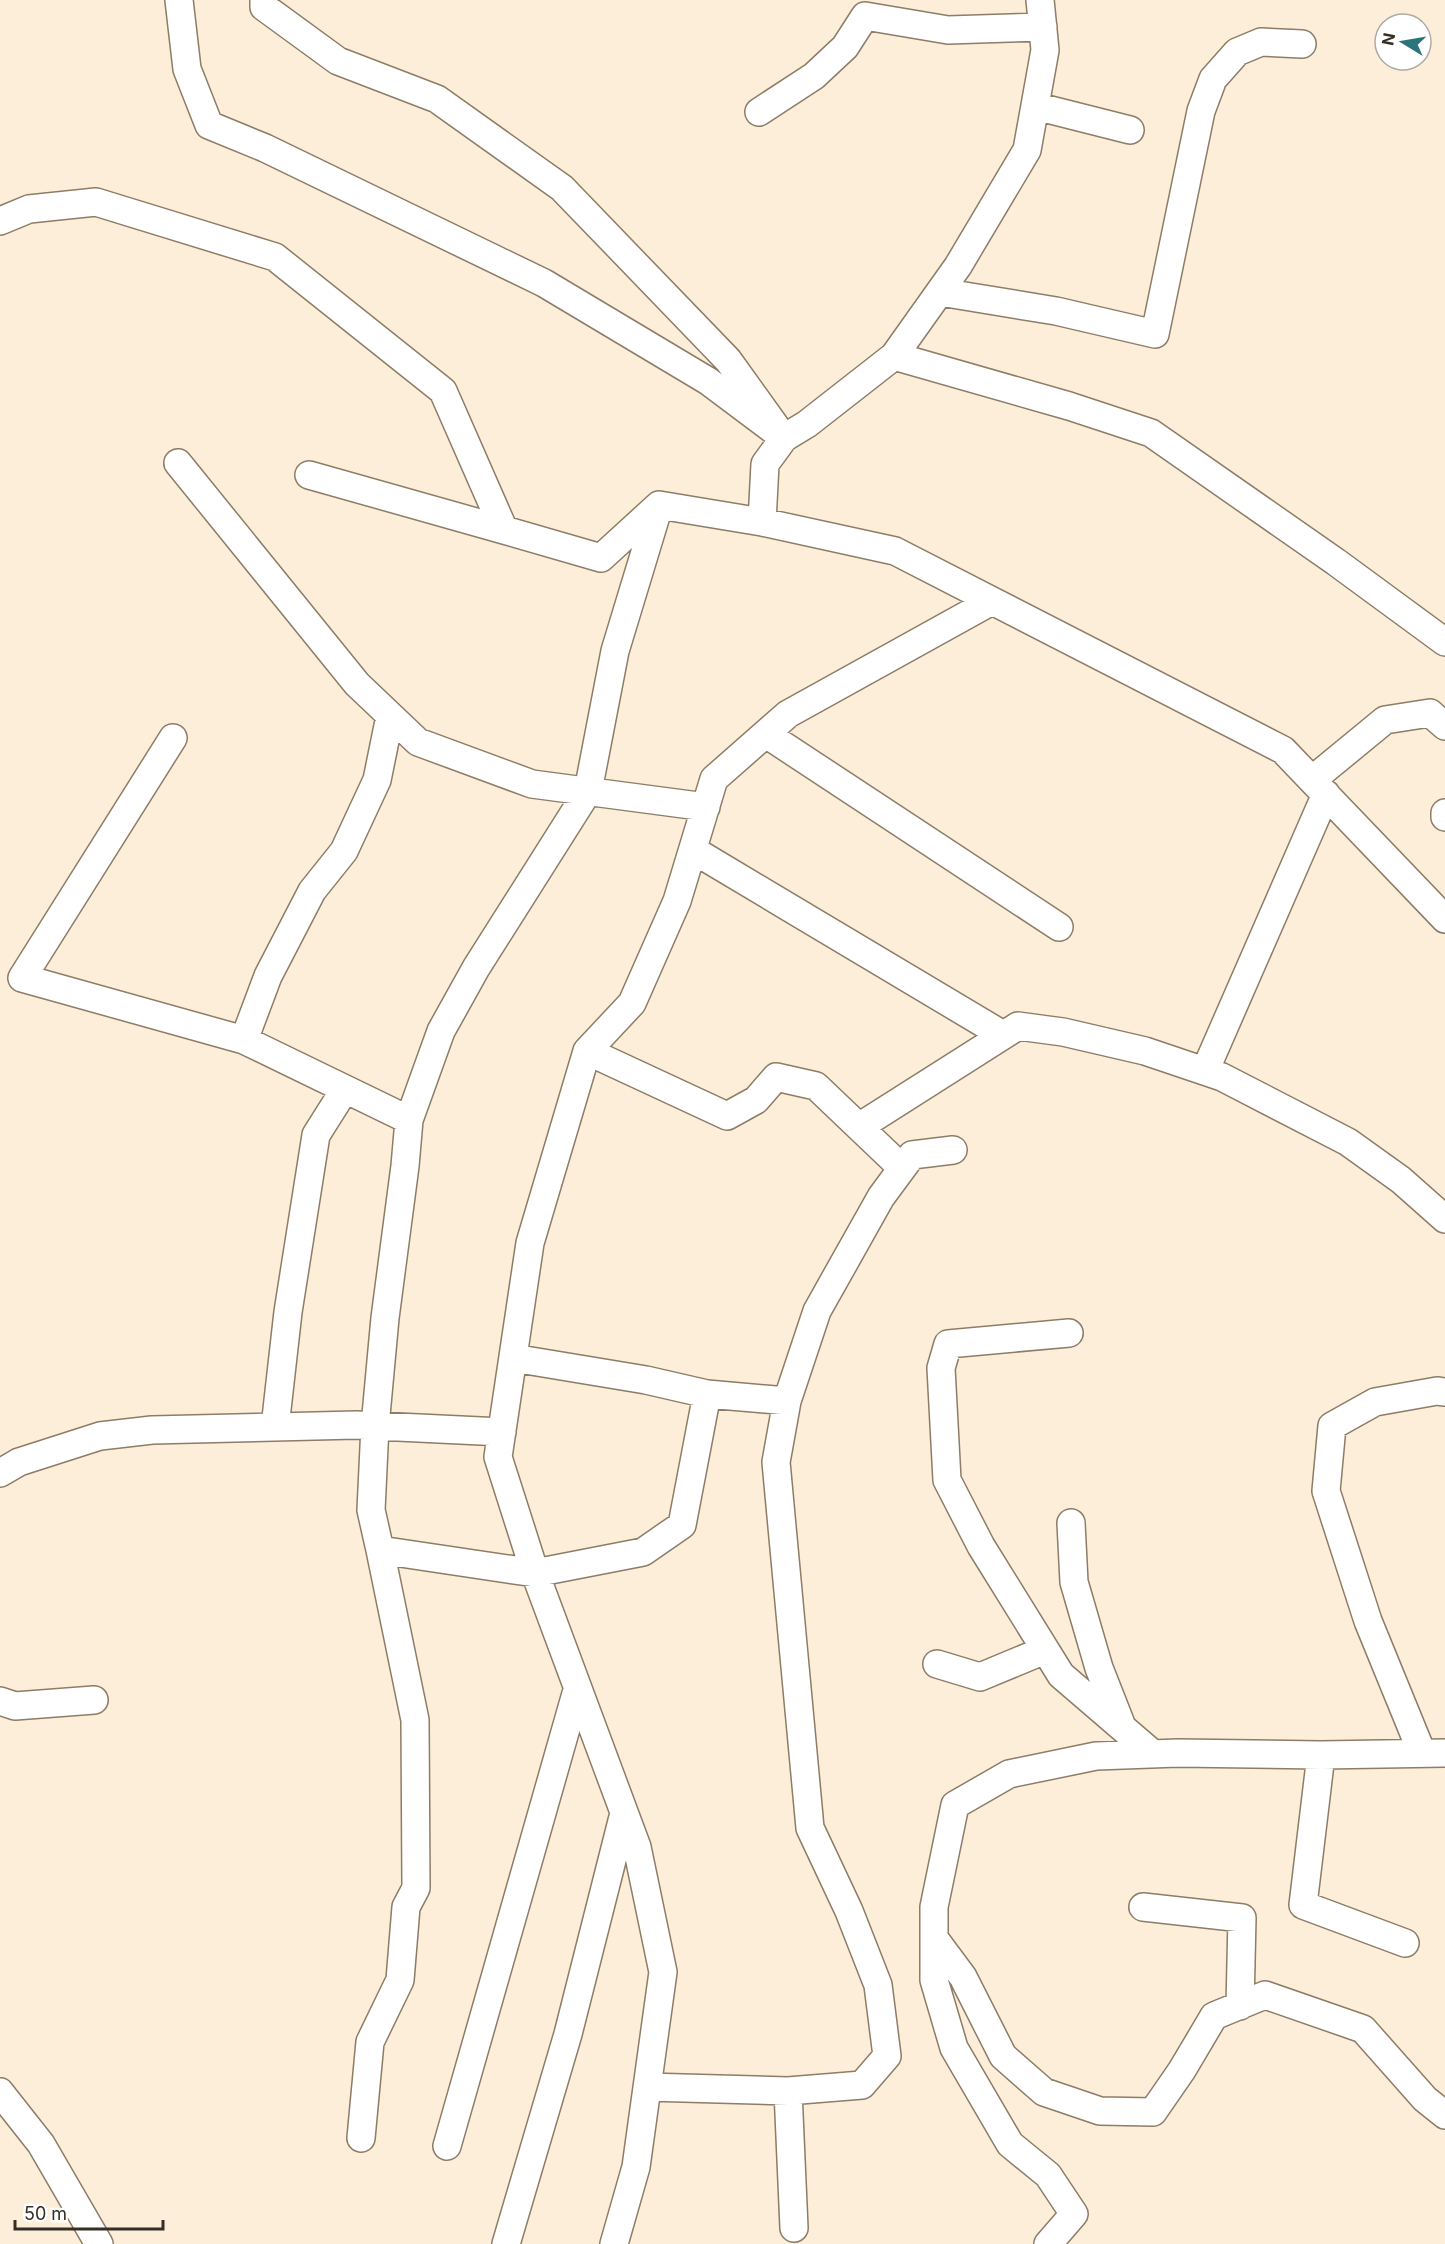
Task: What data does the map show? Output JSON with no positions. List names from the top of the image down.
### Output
{
  "scale_bar": "50 m",
  "north": "left"
}
